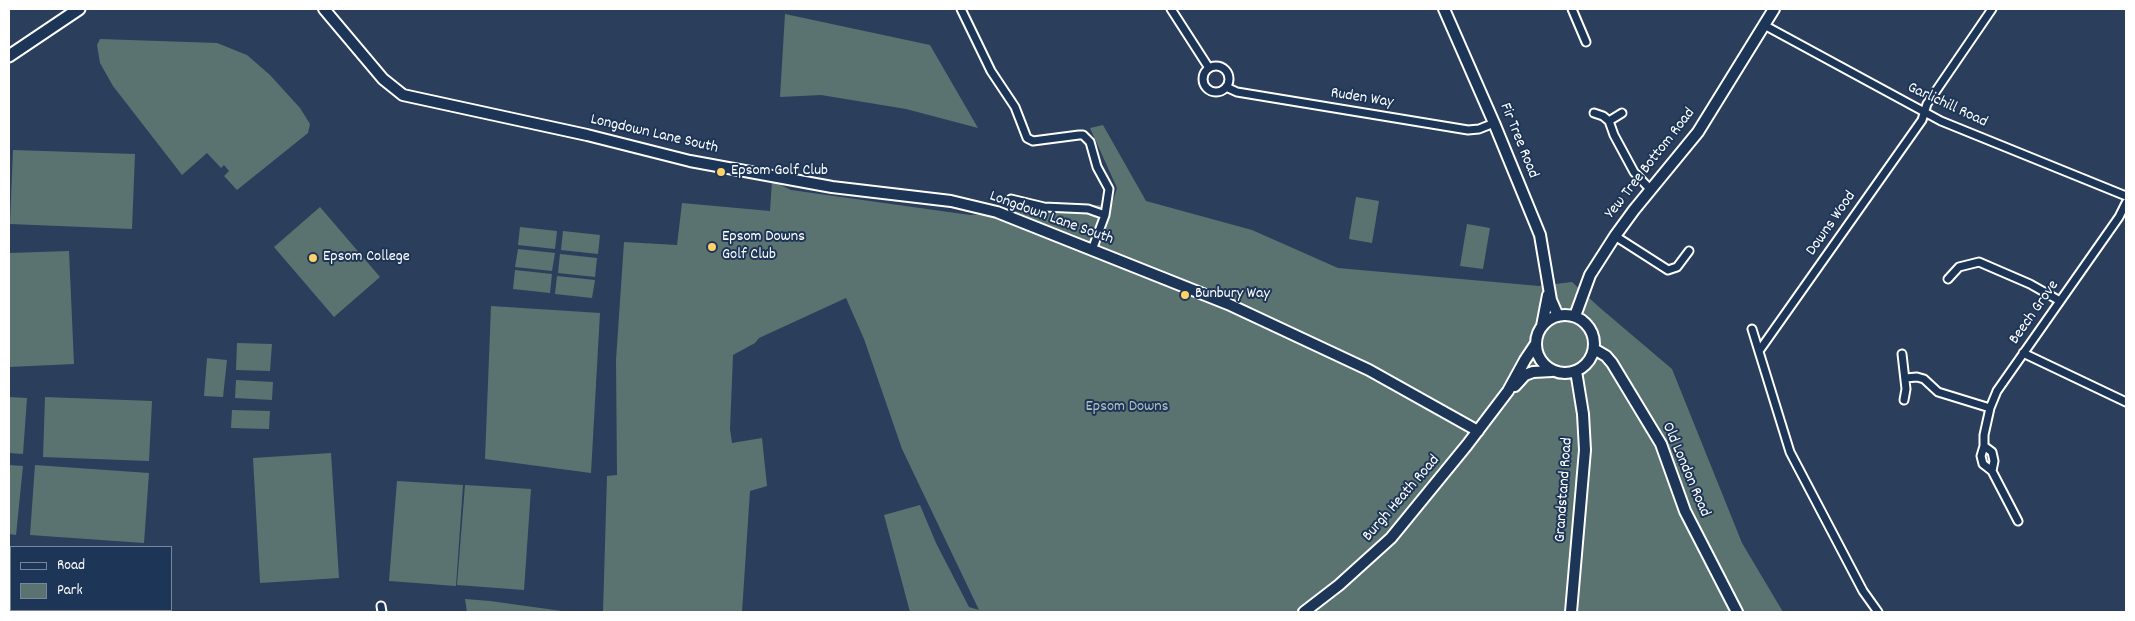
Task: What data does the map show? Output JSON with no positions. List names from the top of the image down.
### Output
{
  "streets": {
    "main road": [
      "Longdown Lane South",
      "Fir Tree Road",
      "Yew Tree Bottom Road",
      "Old London Road",
      "Grandstand Road",
      "Burgh Heath Road"
    ],
    "street": [
      "Ruden Way",
      "Garlichill Road",
      "Downs Wood",
      "Beech Grove"
    ]
  },
  "crossings": [
    ["Ruden Way", "Fir Tree Road"],
    ["Garlichill Road", "Yew Tree Bottom Road"],
    ["Garlichill Road", "Downs Wood"],
    ["Longdown Lane South", "Burgh Heath Road"],
    ["Fir Tree Road", "Yew Tree Bottom Road"],
    ["Fir Tree Road", "Old London Road"],
    ["Fir Tree Road", "Grandstand Road"],
    ["Fir Tree Road", "Burgh Heath Road"],
    ["Yew Tree Bottom Road", "Old London Road"],
    ["Yew Tree Bottom Road", "Grandstand Road"],
    ["Yew Tree Bottom Road", "Burgh Heath Road"],
    ["Old London Road", "Grandstand Road"],
    ["Old London Road", "Burgh Heath Road"],
    ["Grandstand Road", "Burgh Heath Road"]
  ],
  "parks": ["Epsom Downs"],
  "places": [
    "Epsom Golf Club",
    "Epsom Downs Golf Club",
    "Epsom College",
    "Bunbury Way"
  ],
  "legend": ["Road", "Park"]
}
